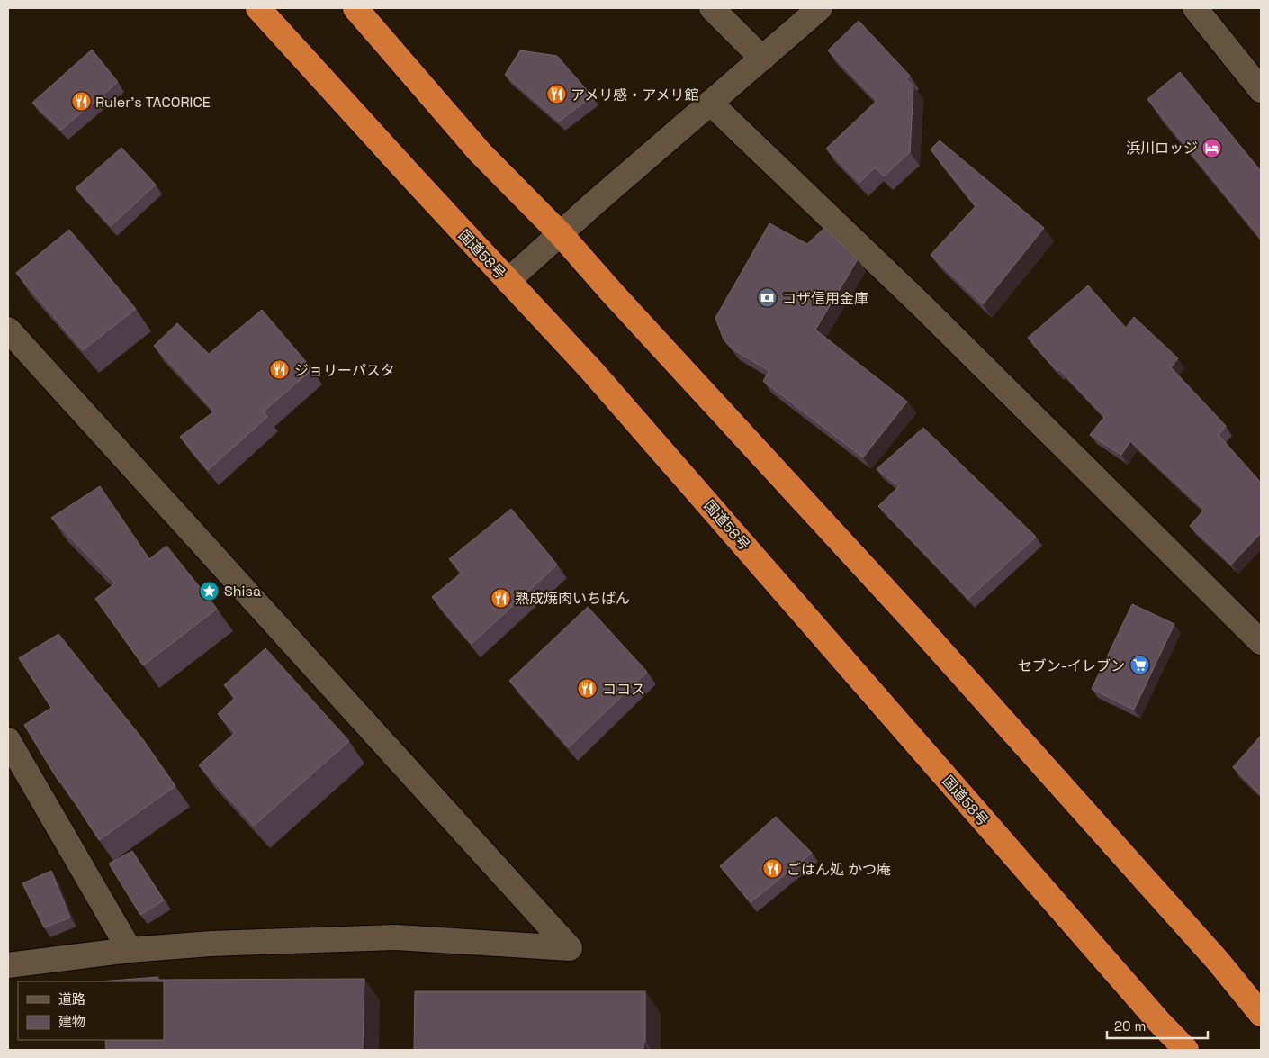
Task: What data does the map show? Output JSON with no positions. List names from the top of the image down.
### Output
{
  "streets": {
    "highway": ["国道58号"]
  },
  "places": {
    "restaurant": [
      "アメリ感・アメリ館",
      "Ruler's TACORICE",
      "ジョリーパスタ",
      "熟成焼肉いちばん",
      "ココス",
      "ごはん処 かつ庵"
    ],
    "hotel": ["浜川ロッジ"],
    "bank": ["コザ信用金庫"],
    "place": ["Shisa"],
    "supermarket": ["セブン-イレブン"]
  },
  "legend": ["道路", "建物"],
  "scale_bar": "20 m"
}
